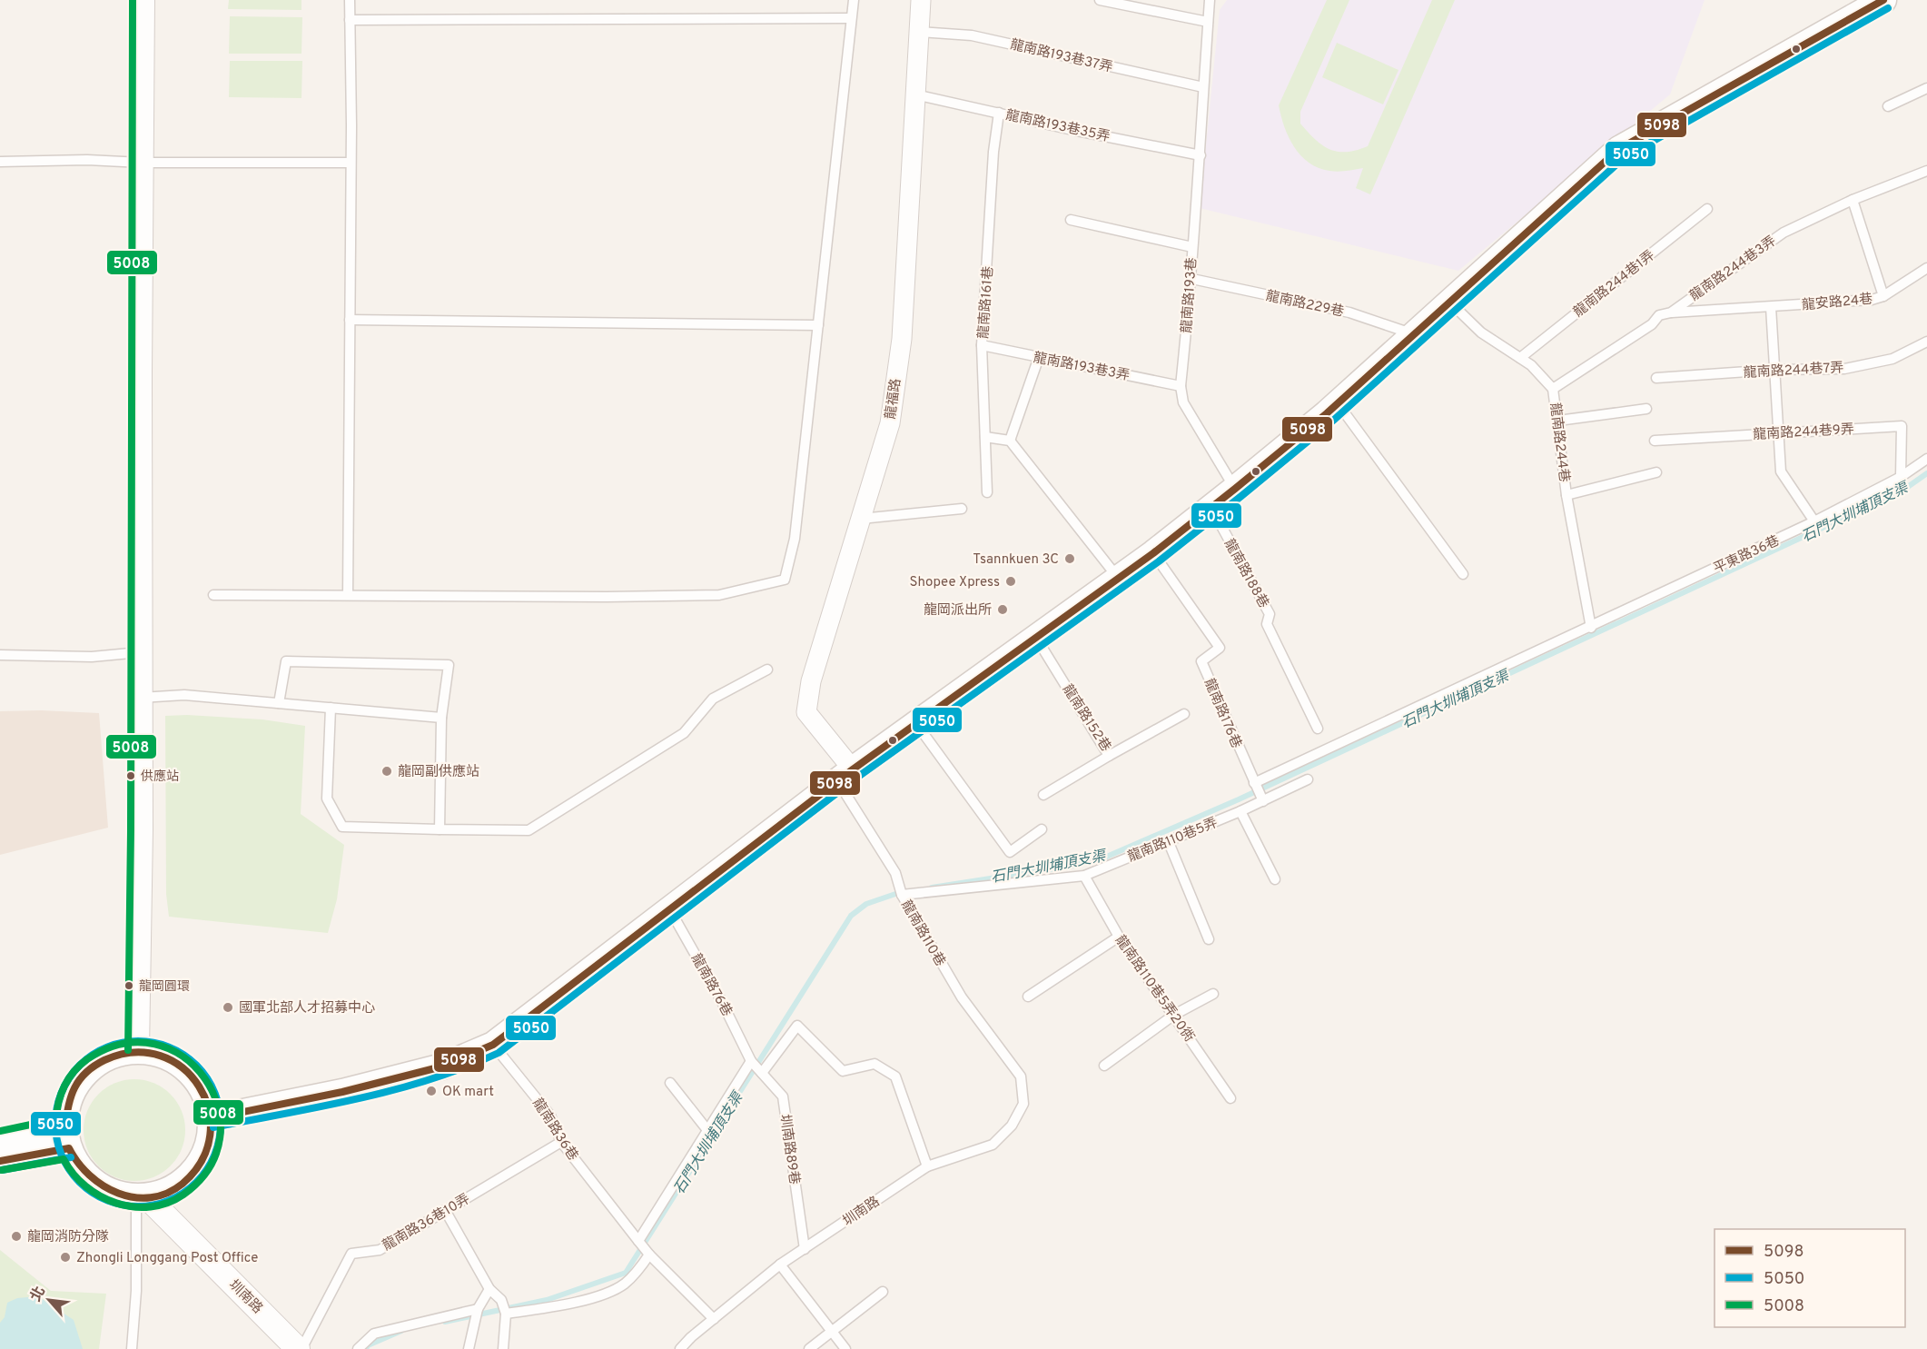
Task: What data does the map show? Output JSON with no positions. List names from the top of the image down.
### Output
{
  "streets": {
    "street": ["龍福路", "圳南路"],
    "lane": [
      "龍南路193巷37弄",
      "龍南路193巷35弄",
      "龍南路244巷3弄",
      "龍南路244巷1弄",
      "龍南路193巷",
      "龍安路24巷",
      "龍南路161巷",
      "龍南路229巷",
      "龍南路193巷3弄",
      "龍南路244巷7弄",
      "龍南路244巷9弄",
      "龍南路244巷",
      "平東路36巷",
      "龍南路188巷",
      "龍南路176巷",
      "龍南路152巷",
      "龍南路110巷5弄",
      "龍南路110巷",
      "龍南路76巷",
      "龍南路110巷5弄20衖",
      "龍南路36巷",
      "圳南路89巷",
      "龍南路36巷10弄"
    ]
  },
  "crossings": [
    ["龍南路193巷37弄", "龍南路193巷"],
    ["龍南路193巷37弄", "龍福路"],
    ["龍南路193巷35弄", "龍南路193巷"],
    ["龍南路193巷35弄", "龍南路161巷"],
    ["龍南路193巷35弄", "龍福路"],
    ["龍南路244巷3弄", "龍安路24巷"],
    ["龍南路244巷3弄", "龍南路244巷"],
    ["龍南路244巷1弄", "龍南路244巷"],
    ["龍南路193巷", "龍南路229巷"],
    ["龍南路193巷", "龍南路193巷3弄"],
    ["龍南路161巷", "龍南路193巷3弄"],
    ["龍福路", "龍南路110巷"],
    ["龍南路244巷9弄", "平東路36巷"],
    ["龍南路244巷", "平東路36巷"],
    ["平東路36巷", "龍南路176巷"],
    ["龍南路176巷", "龍南路110巷5弄"],
    ["龍南路110巷5弄", "龍南路110巷"],
    ["龍南路110巷5弄", "龍南路110巷5弄20衖"],
    ["龍南路110巷", "圳南路"],
    ["龍南路76巷", "圳南路89巷"],
    ["龍南路36巷", "龍南路36巷10弄"],
    ["圳南路89巷", "圳南路"]
  ],
  "water": ["石門大圳埔頂支渠"],
  "places": [
    "Tsannkuen 3C",
    "Shopee Xpress",
    "龍岡派出所",
    "龍岡副供應站",
    "供應站",
    "龍岡圓環",
    "國軍北部人才招募中心",
    "OK mart",
    "龍岡消防分隊",
    "Zhongli Longgang Post Office"
  ],
  "lines": ["transit line 5098", "transit line 5008", "transit line 5050"],
  "legend": ["5098", "5050", "5008"],
  "north": "top left"
}
